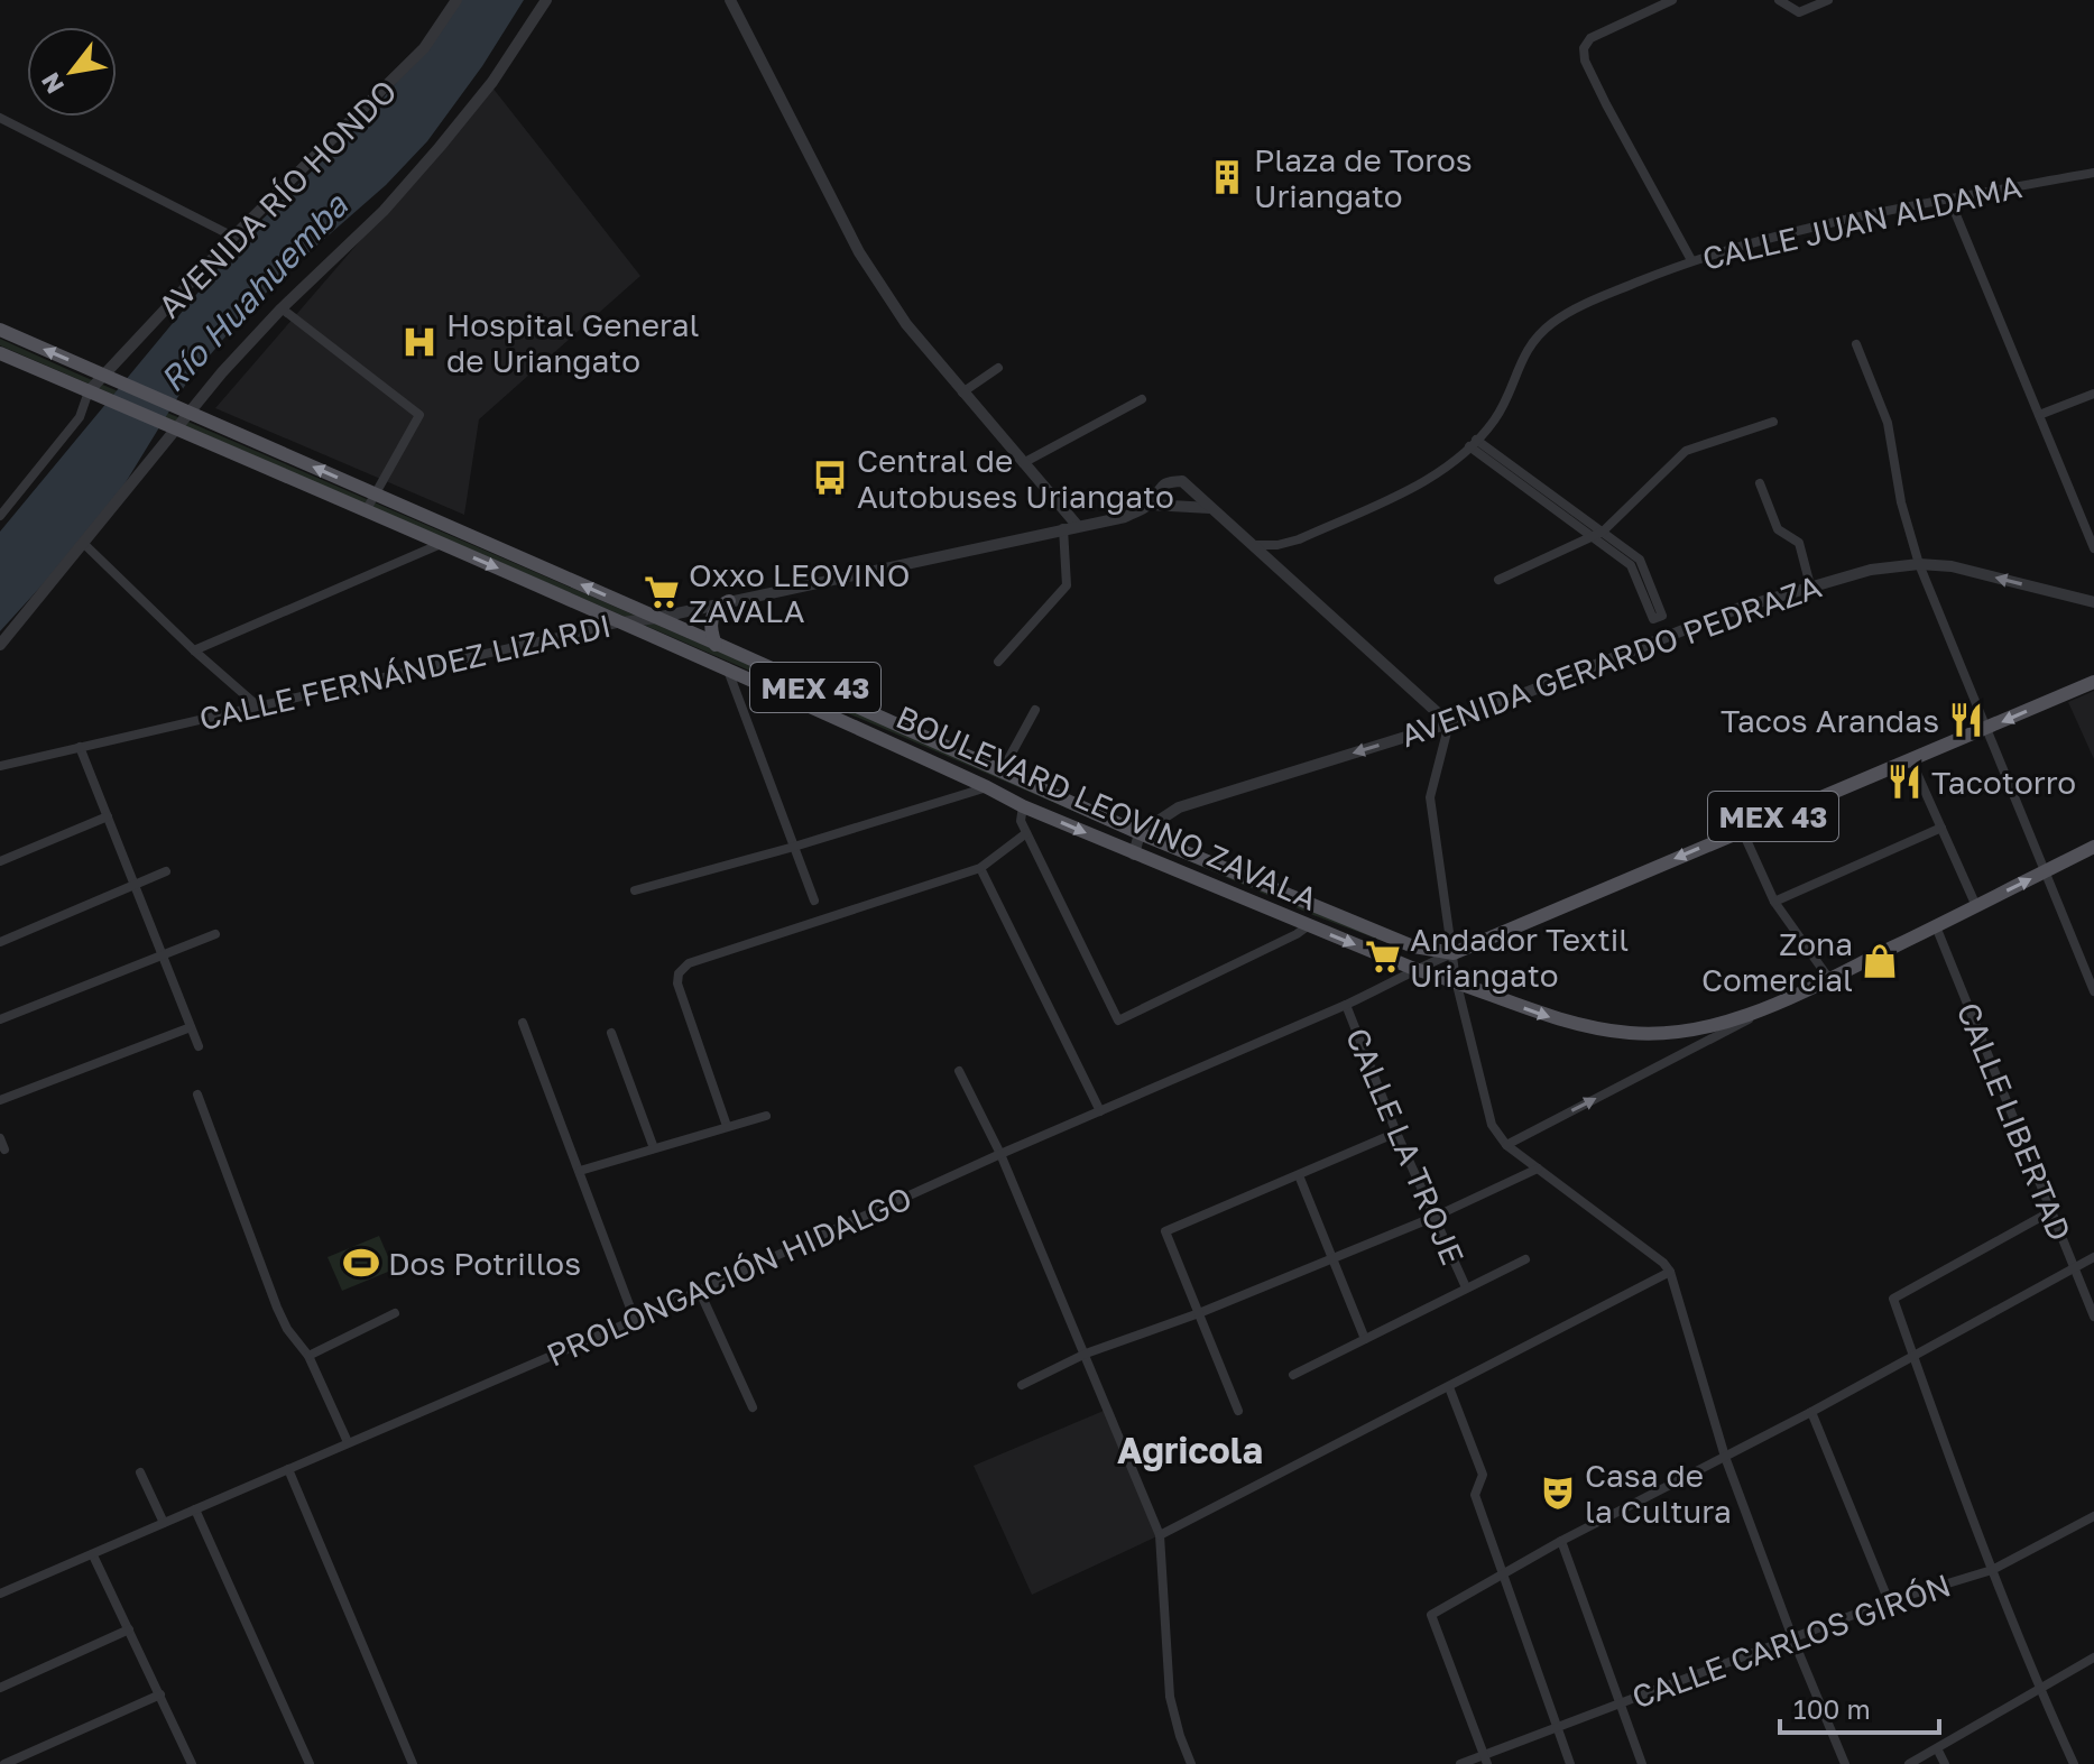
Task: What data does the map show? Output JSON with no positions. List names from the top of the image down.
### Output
{
  "streets": {
    "main road": ["MEX 43", "BOULEVARD LEOVINO ZAVALA"],
    "street": [
      "AVENIDA RÍO HONDO",
      "CALLE JUAN ALDAMA",
      "AVENIDA GERARDO PEDRAZA",
      "CALLE FERNÁNDEZ LIZARDI",
      "CALLE LIBERTAD",
      "CALLE LA TROJE",
      "PROLONGACIÓN HIDALGO",
      "CALLE CARLOS GIRÓN"
    ]
  },
  "crossings": [
    ["AVENIDA RÍO HONDO", "BOULEVARD LEOVINO ZAVALA"],
    ["AVENIDA GERARDO PEDRAZA", "BOULEVARD LEOVINO ZAVALA"],
    ["CALLE FERNÁNDEZ LIZARDI", "BOULEVARD LEOVINO ZAVALA"],
    ["MEX 43", "BOULEVARD LEOVINO ZAVALA"],
    ["MEX 43", "CALLE LIBERTAD"],
    ["MEX 43", "PROLONGACIÓN HIDALGO"],
    ["BOULEVARD LEOVINO ZAVALA", "PROLONGACIÓN HIDALGO"],
    ["CALLE LA TROJE", "PROLONGACIÓN HIDALGO"]
  ],
  "one_way": ["AVENIDA GERARDO PEDRAZA"],
  "districts": ["Agricola"],
  "water": ["Río Huahuemba"],
  "places": {
    "building": ["Plaza de Toros Uriangato"],
    "hospital": ["Hospital General de Uriangato"],
    "bus stop": ["Central de Autobuses Uriangato"],
    "supermarket": ["Oxxo LEOVINO ZAVALA", "Andador Textil Uriangato"],
    "restaurant": ["Tacos Arandas", "Tacotorro"],
    "shop": ["Zona Comercial"],
    "sports": ["Dos Potrillos"],
    "theatre": ["Casa de la Cultura"]
  },
  "scale_bar": "100 m",
  "north": "bottom left"
}
